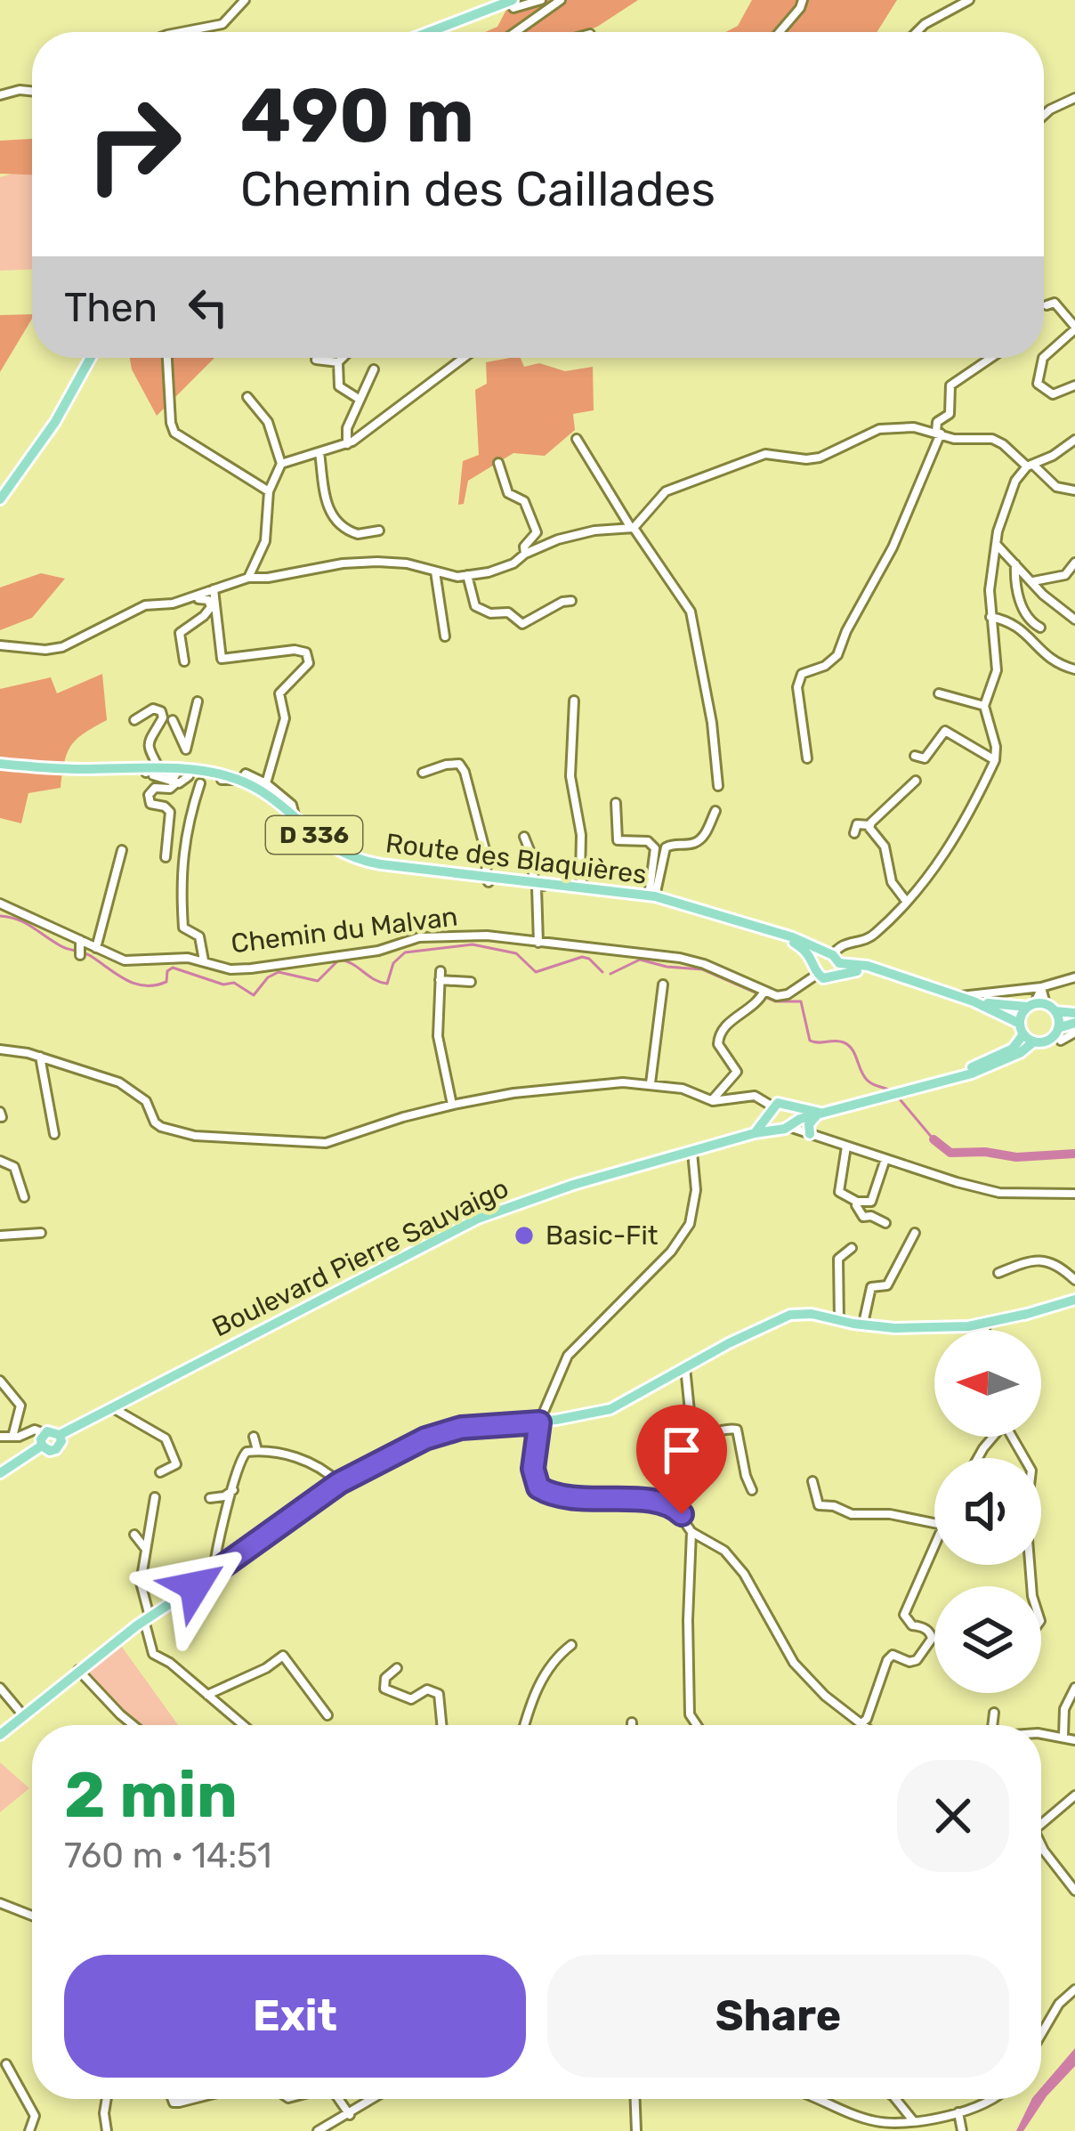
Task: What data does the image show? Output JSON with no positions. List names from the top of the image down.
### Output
{
  "streets": {
    "main road": ["D 336", "Route des Blaquières", "Boulevard Pierre Sauvaigo"],
    "street": ["Chemin du Malvan"]
  },
  "places": ["Basic-Fit"],
  "north": "left",
  "page": {
    "turn": ["490 m", "Chemin des Caillades"],
    "then": "Then",
    "heading": ["2 min", "760 m · 14:51"],
    "buttons": ["Exit", "Share"]
  }
}
